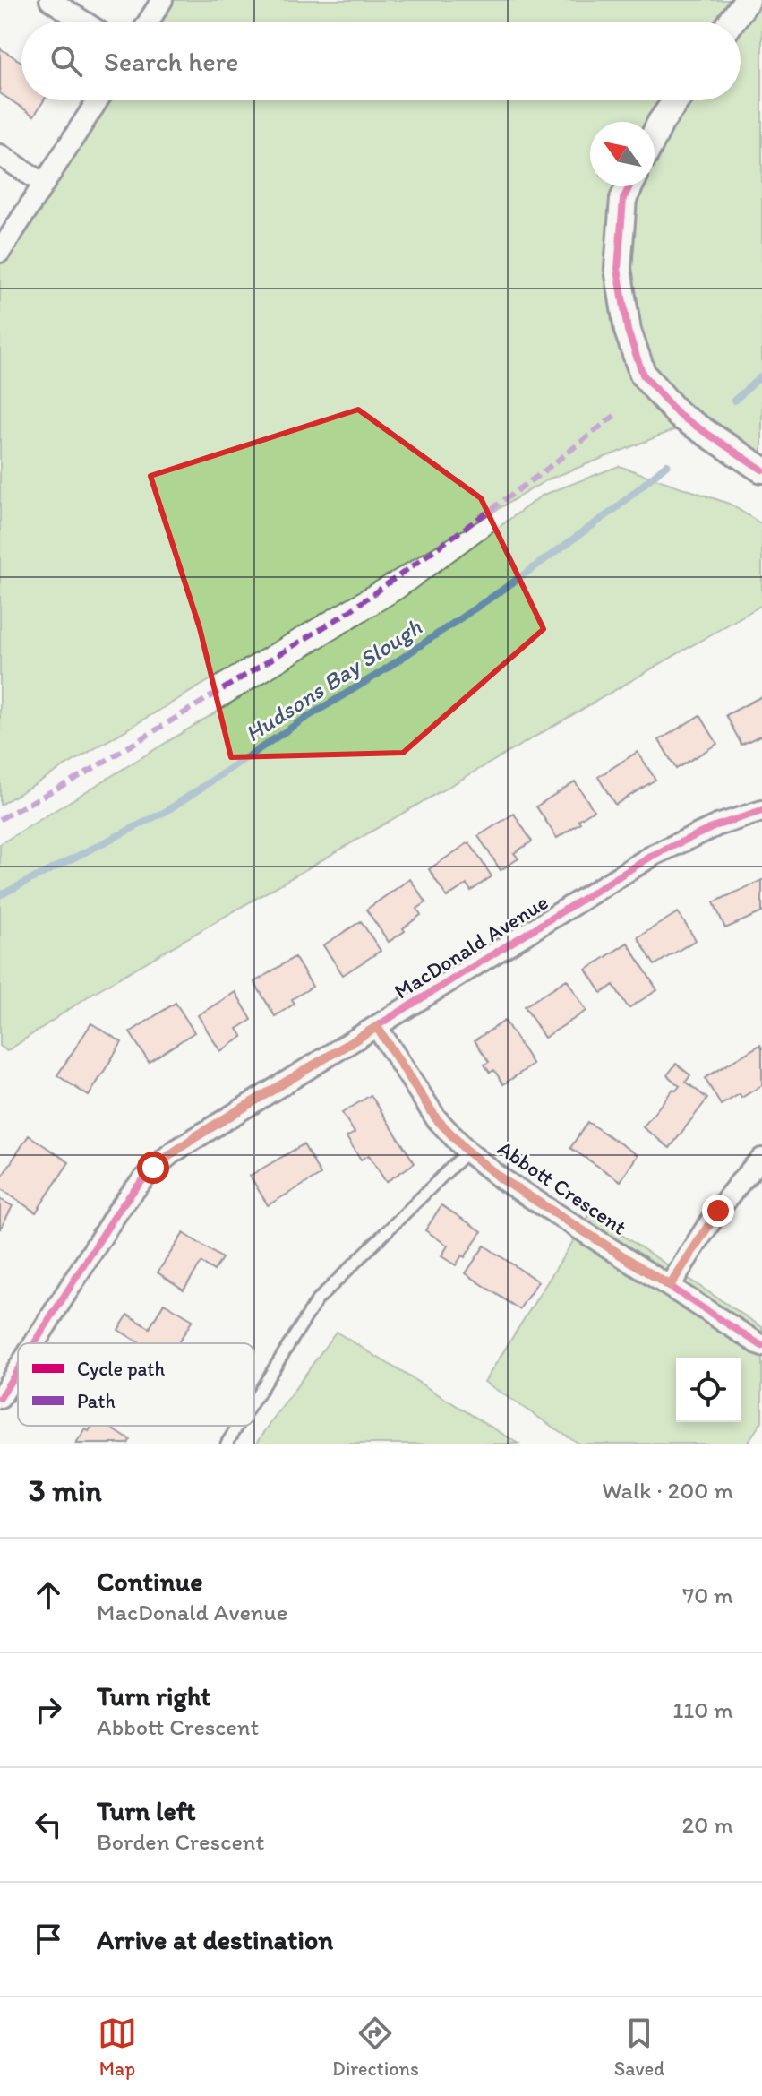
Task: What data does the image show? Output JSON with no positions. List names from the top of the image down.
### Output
{
  "streets": {
    "street": ["MacDonald Avenue", "Abbott Crescent"]
  },
  "crossings": [
    ["MacDonald Avenue", "Abbott Crescent"]
  ],
  "water": ["Hudsons Bay Slough"],
  "legend": ["Cycle path", "Path"],
  "north": "top left",
  "page": {
    "search": "Search here",
    "heading": ["3 min", "Walk · 200 m"],
    "list": [
      ["Continue", "MacDonald Avenue", "70 m"],
      ["Turn right", "Abbott Crescent", "110 m"],
      ["Turn left", "Borden Crescent", "20 m"],
      "Arrive at destination"
    ],
    "nav": ["Map", "Directions", "Saved"]
  }
}
